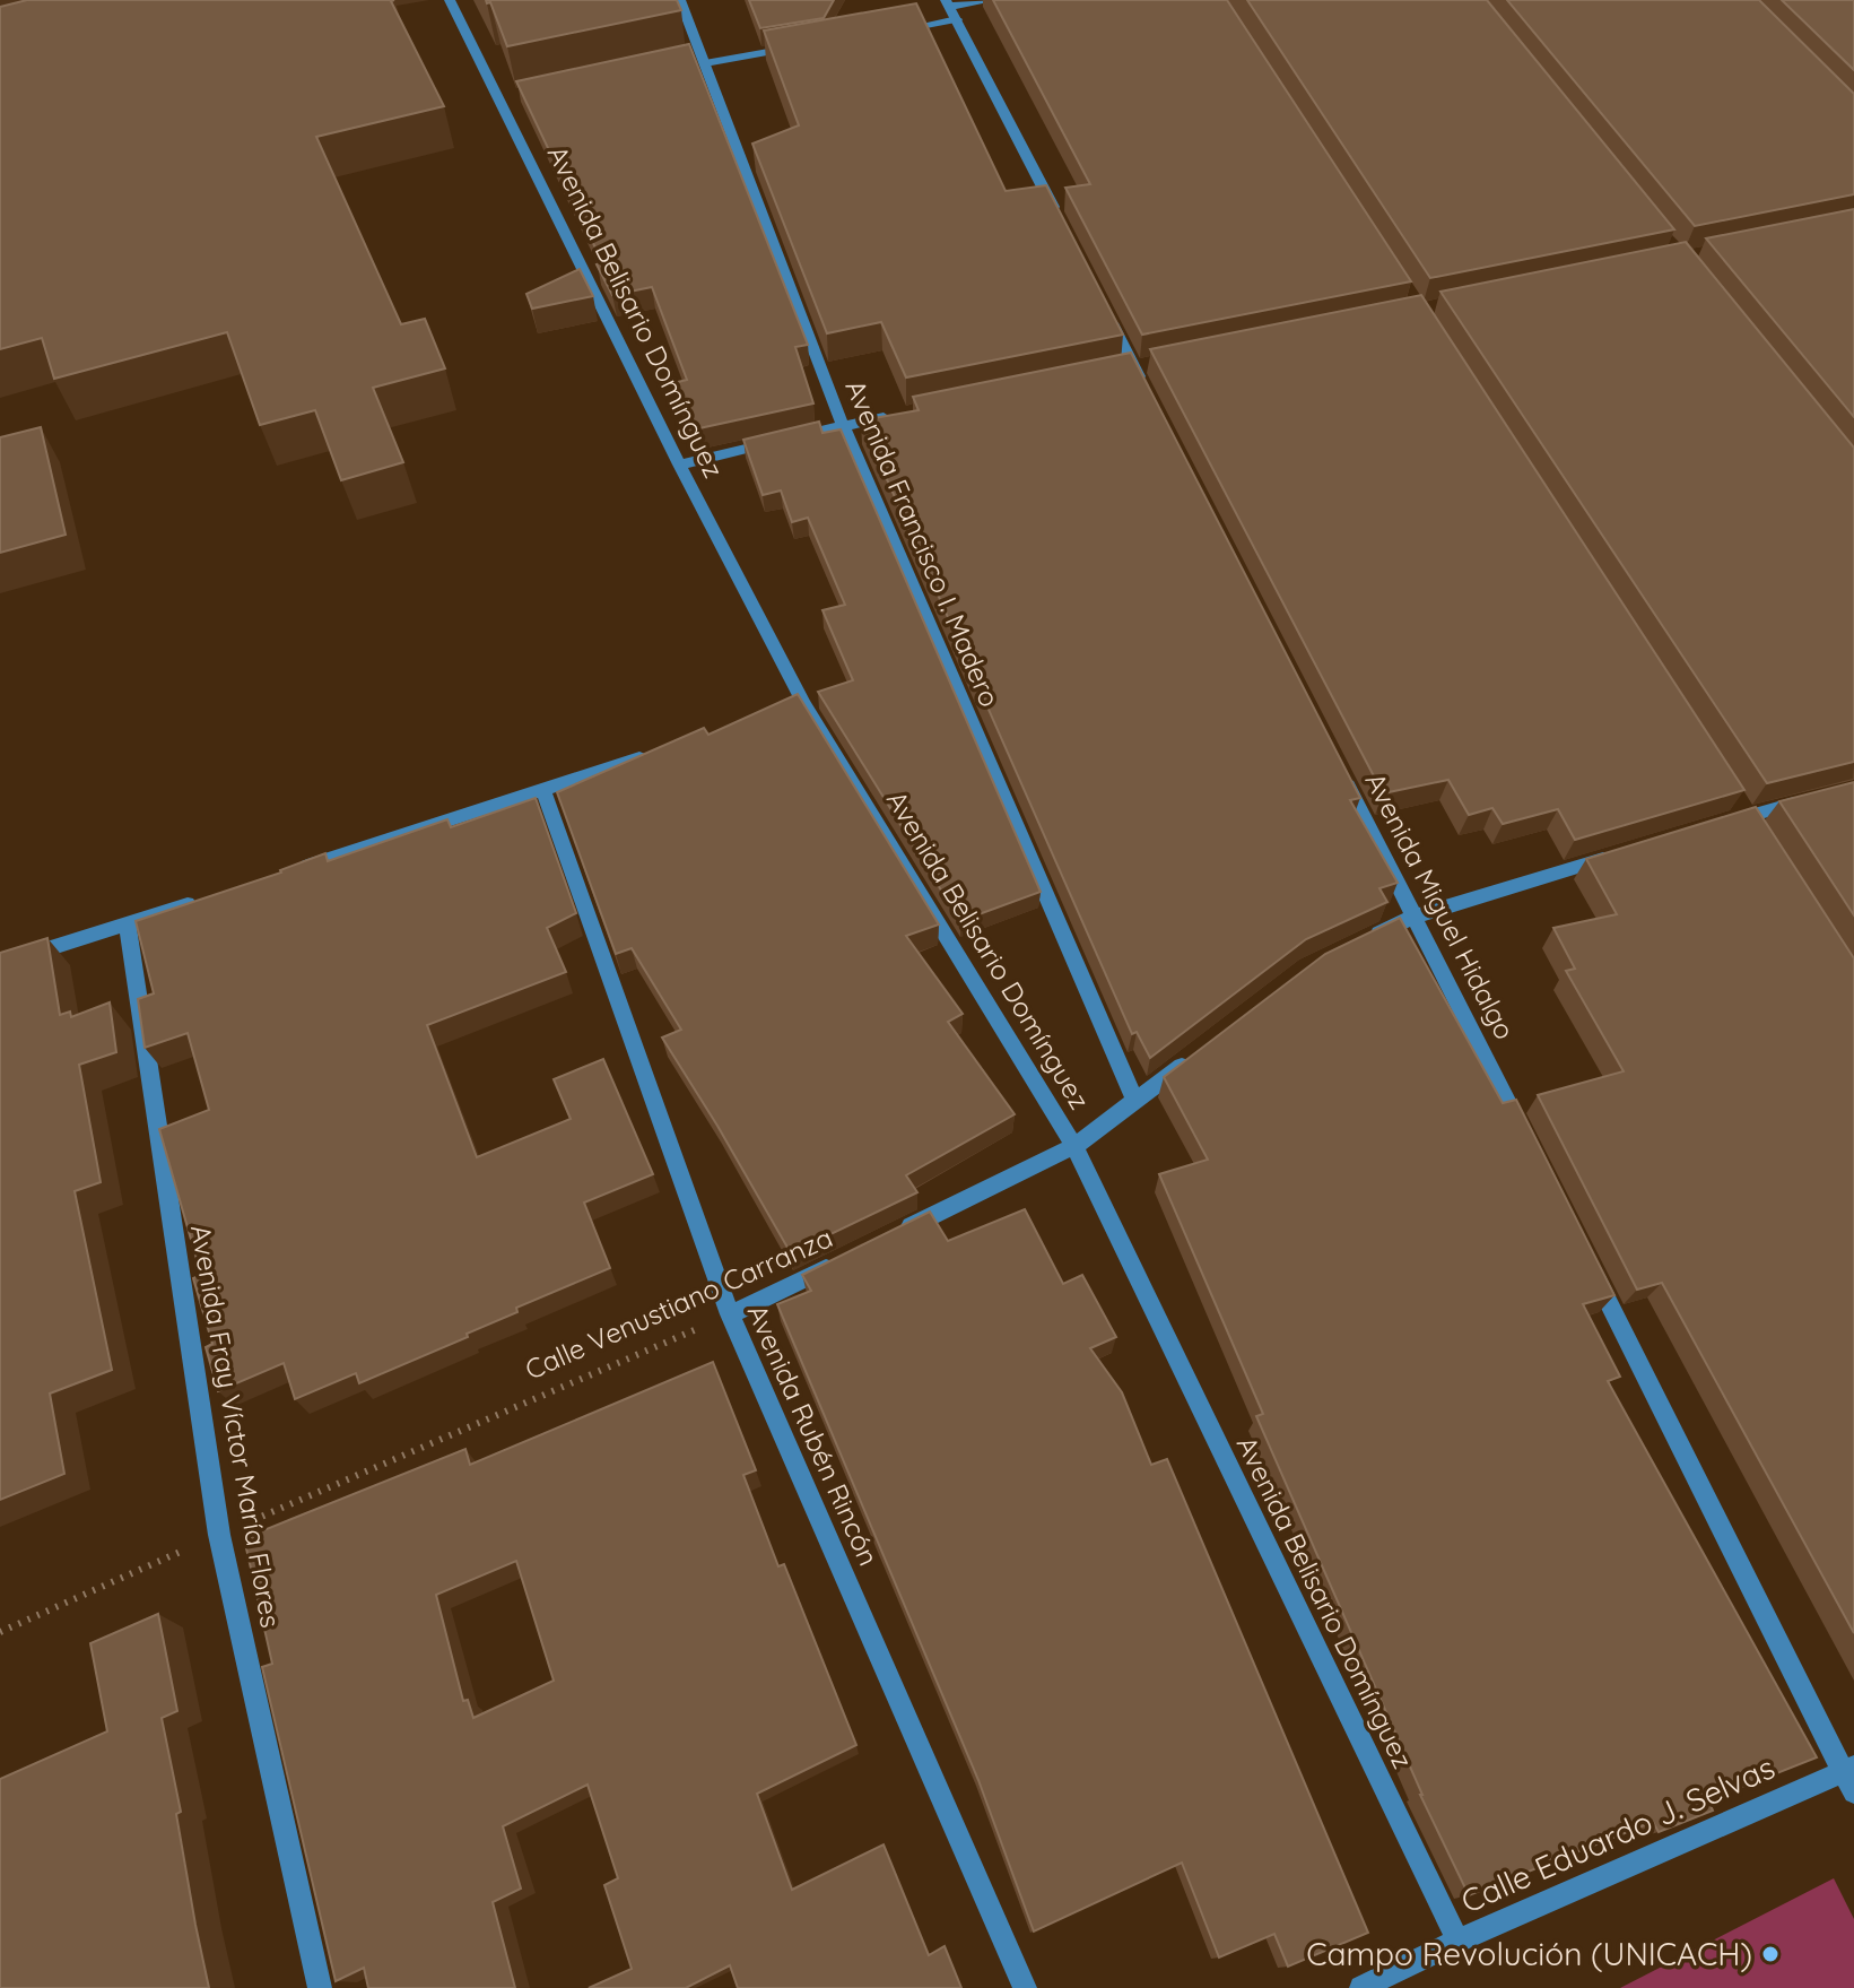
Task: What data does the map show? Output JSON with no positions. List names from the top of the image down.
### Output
{
  "streets": {
    "street": [
      "Avenida Belisario Domínguez",
      "Avenida Francisco I. Madero",
      "Avenida Miguel Hidalgo",
      "Calle Venustiano Carranza",
      "Avenida Fray Víctor María Flores",
      "Avenida Rubén Rincón",
      "Calle Eduardo J. Selvas"
    ]
  },
  "crossings": [
    ["Avenida Belisario Domínguez", "Calle Eduardo J. Selvas"],
    ["Calle Venustiano Carranza", "Avenida Fray Víctor María Flores"],
    ["Calle Venustiano Carranza", "Avenida Rubén Rincón"]
  ],
  "places": ["Campo Revolución (UNICACH)"]
}
